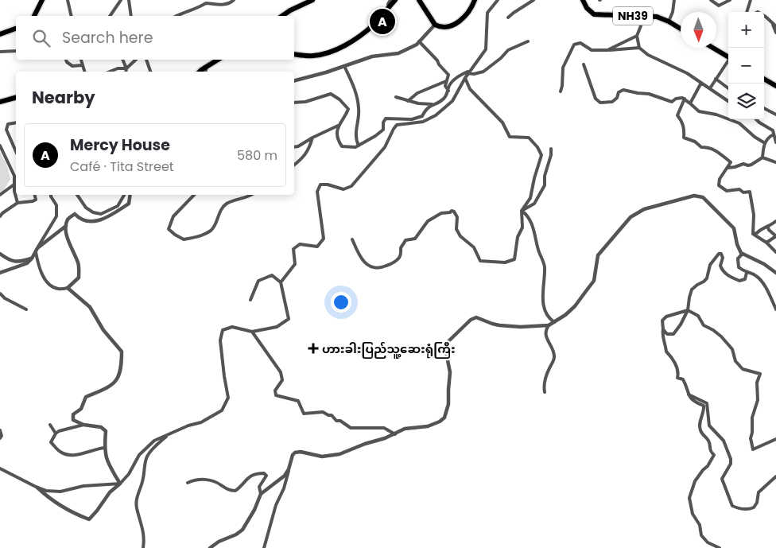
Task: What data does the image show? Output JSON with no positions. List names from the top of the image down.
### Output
{
  "streets": {
    "highway": ["NH39"]
  },
  "places": {
    "health": ["ဟားခါးပြည်သူ့ဆေးရုံကြီး"]
  },
  "north": "bottom",
  "page": {
    "pins": "A",
    "map_buttons": ["+", "−"],
    "search": "Search here",
    "heading": "Nearby",
    "list": [
      {
        "mark": "A",
        "name": "Mercy House",
        "note": "Café · Tita Street",
        "value": "580 m"
      }
    ]
  }
}
